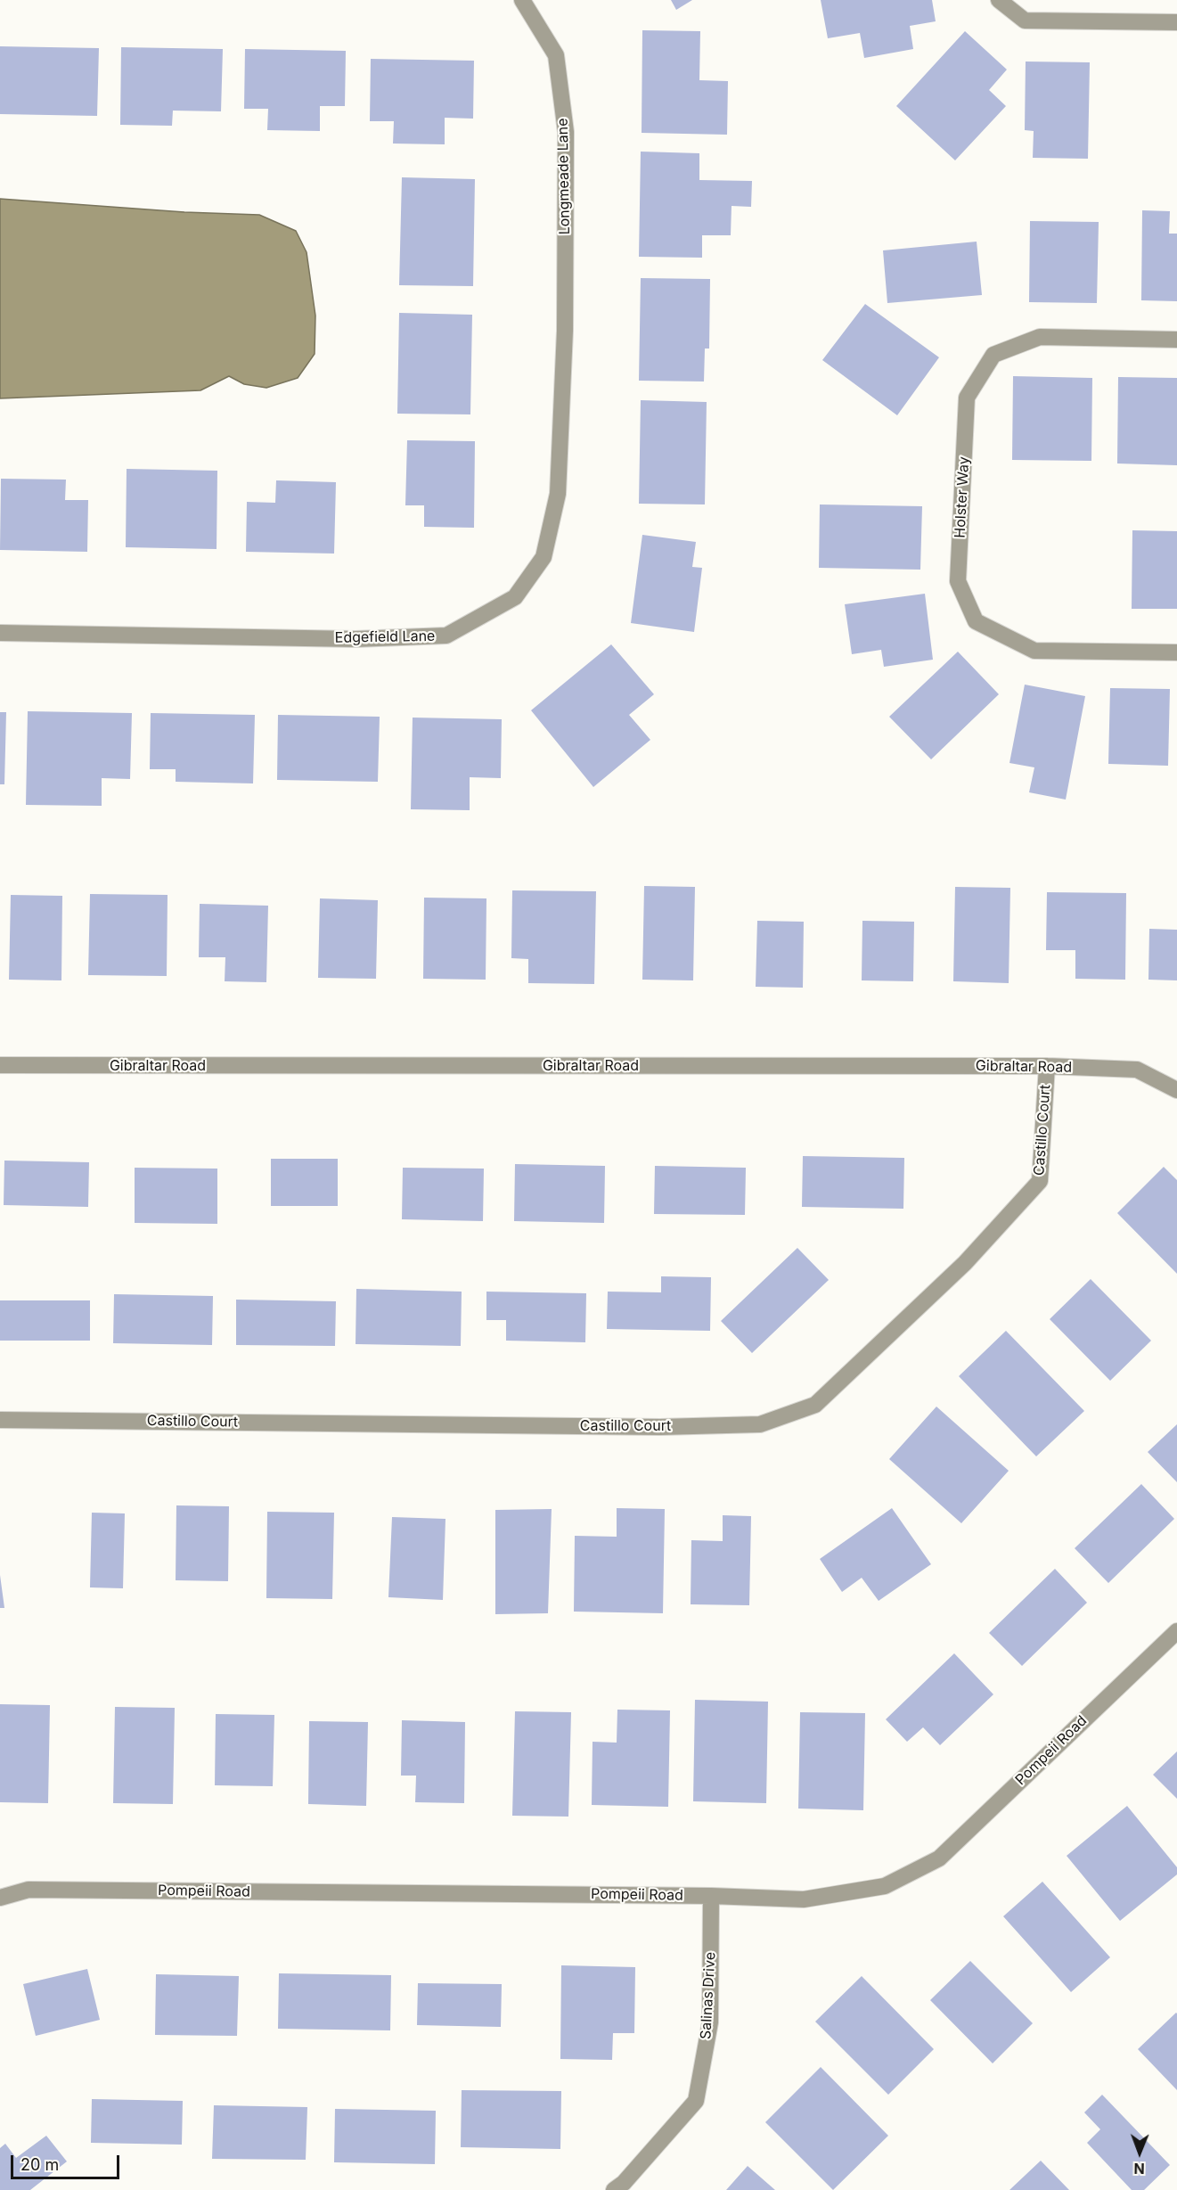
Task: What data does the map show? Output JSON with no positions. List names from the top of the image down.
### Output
{
  "streets": {
    "street": [
      "Longmeade Lane",
      "Holster Way",
      "Edgefield Lane",
      "Gibraltar Road",
      "Castillo Court",
      "Pompeii Road",
      "Salinas Drive"
    ]
  },
  "crossings": [
    ["Longmeade Lane", "Edgefield Lane"],
    ["Gibraltar Road", "Castillo Court"],
    ["Pompeii Road", "Salinas Drive"]
  ],
  "scale_bar": "20 m",
  "north": "bottom"
}
